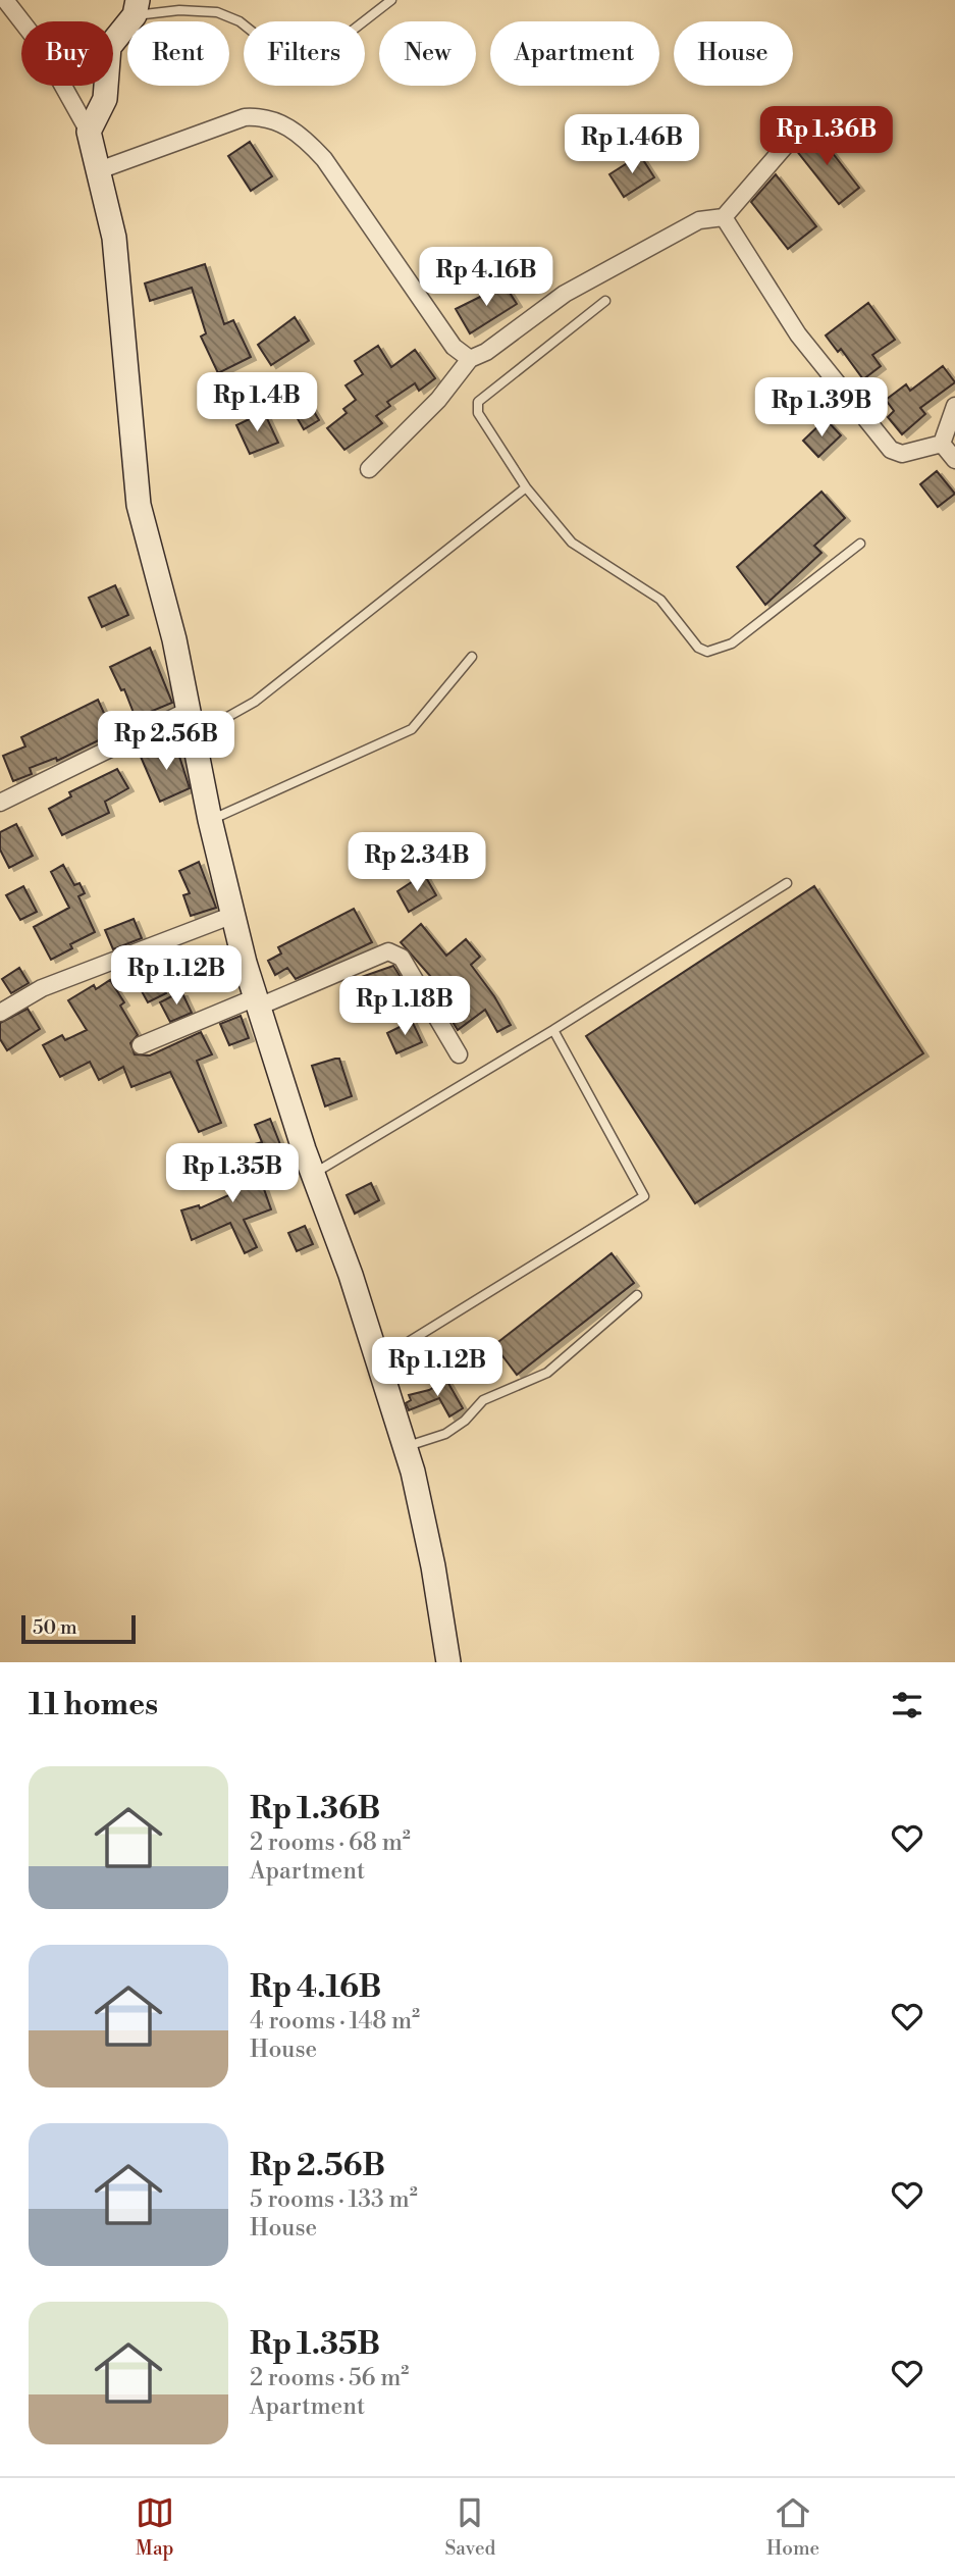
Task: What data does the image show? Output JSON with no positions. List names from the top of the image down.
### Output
{
  "scale_bar": "50 m",
  "page": {
    "chip": [
      "Buy",
      "Rent",
      "Filters",
      "New",
      "Apartment",
      "House"
    ],
    "price": [
      "Rp 1.36B",
      "Rp 1.46B",
      "Rp 4.16B",
      "Rp 1.4B",
      "Rp 1.39B",
      "Rp 2.56B",
      "Rp 2.34B",
      "Rp 1.12B",
      "Rp 1.18B",
      "Rp 1.35B",
      "Rp 1.12B"
    ],
    "scale": "50 m",
    "heading": "11 homes",
    "list": [
      {
        "name": "Rp 1.36B",
        "note": "2 rooms · 68 m² · Apartment"
      },
      {
        "name": "Rp 4.16B",
        "note": "4 rooms · 148 m² · House"
      },
      {
        "name": "Rp 2.56B",
        "note": "5 rooms · 133 m² · House"
      },
      {
        "name": "Rp 1.35B",
        "note": "2 rooms · 56 m² · Apartment"
      }
    ],
    "tabs": ["Map", "Saved", "Home"]
  }
}
